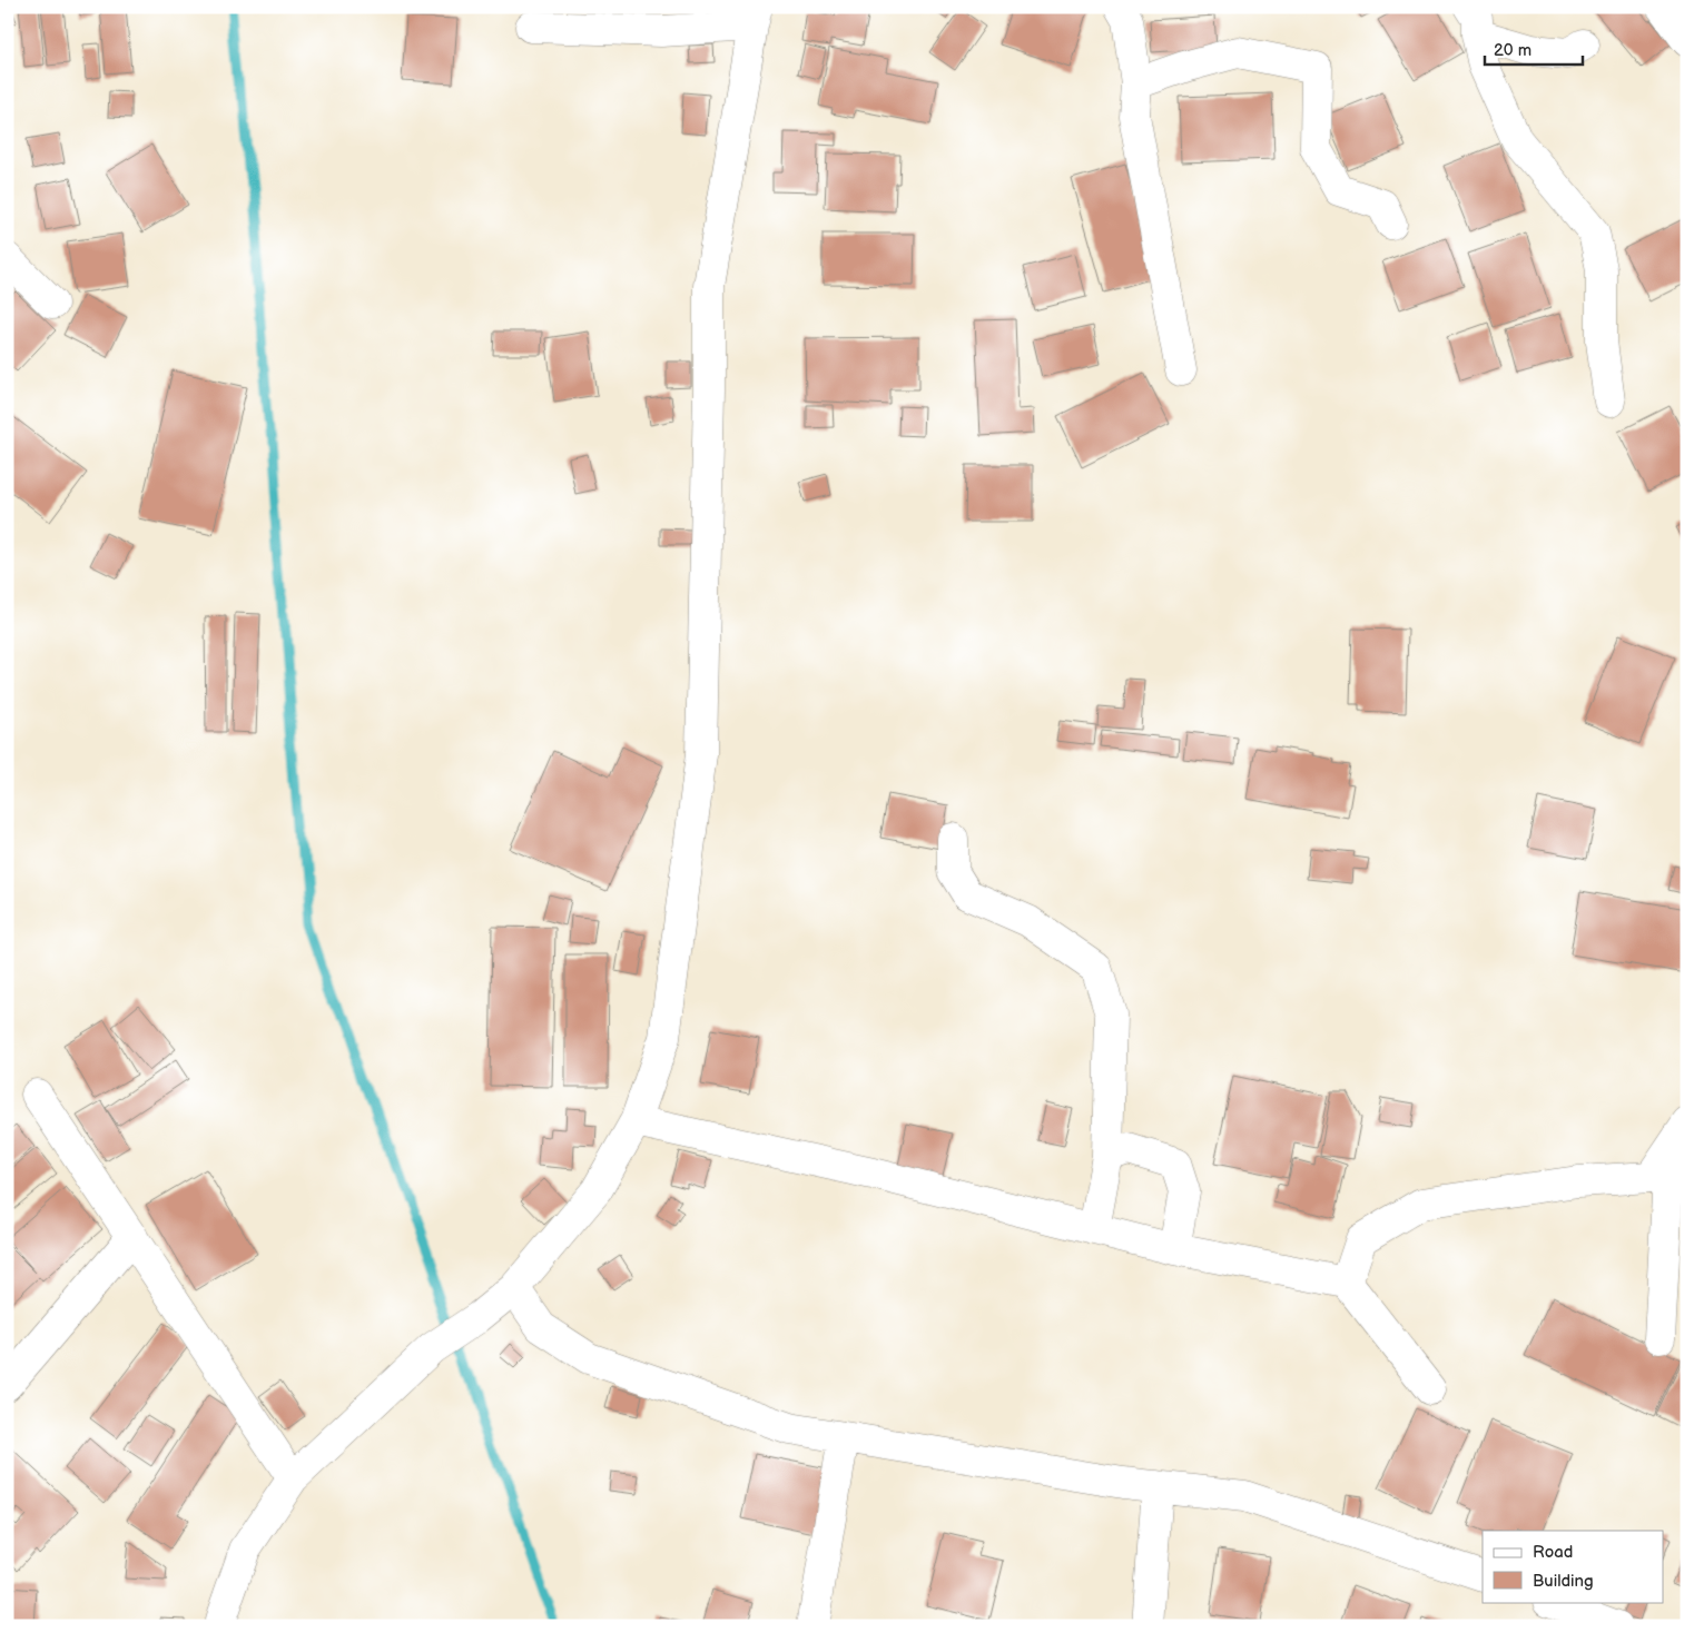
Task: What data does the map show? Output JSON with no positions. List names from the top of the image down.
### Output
{
  "legend": ["Road", "Building"],
  "scale_bar": "20 m"
}
